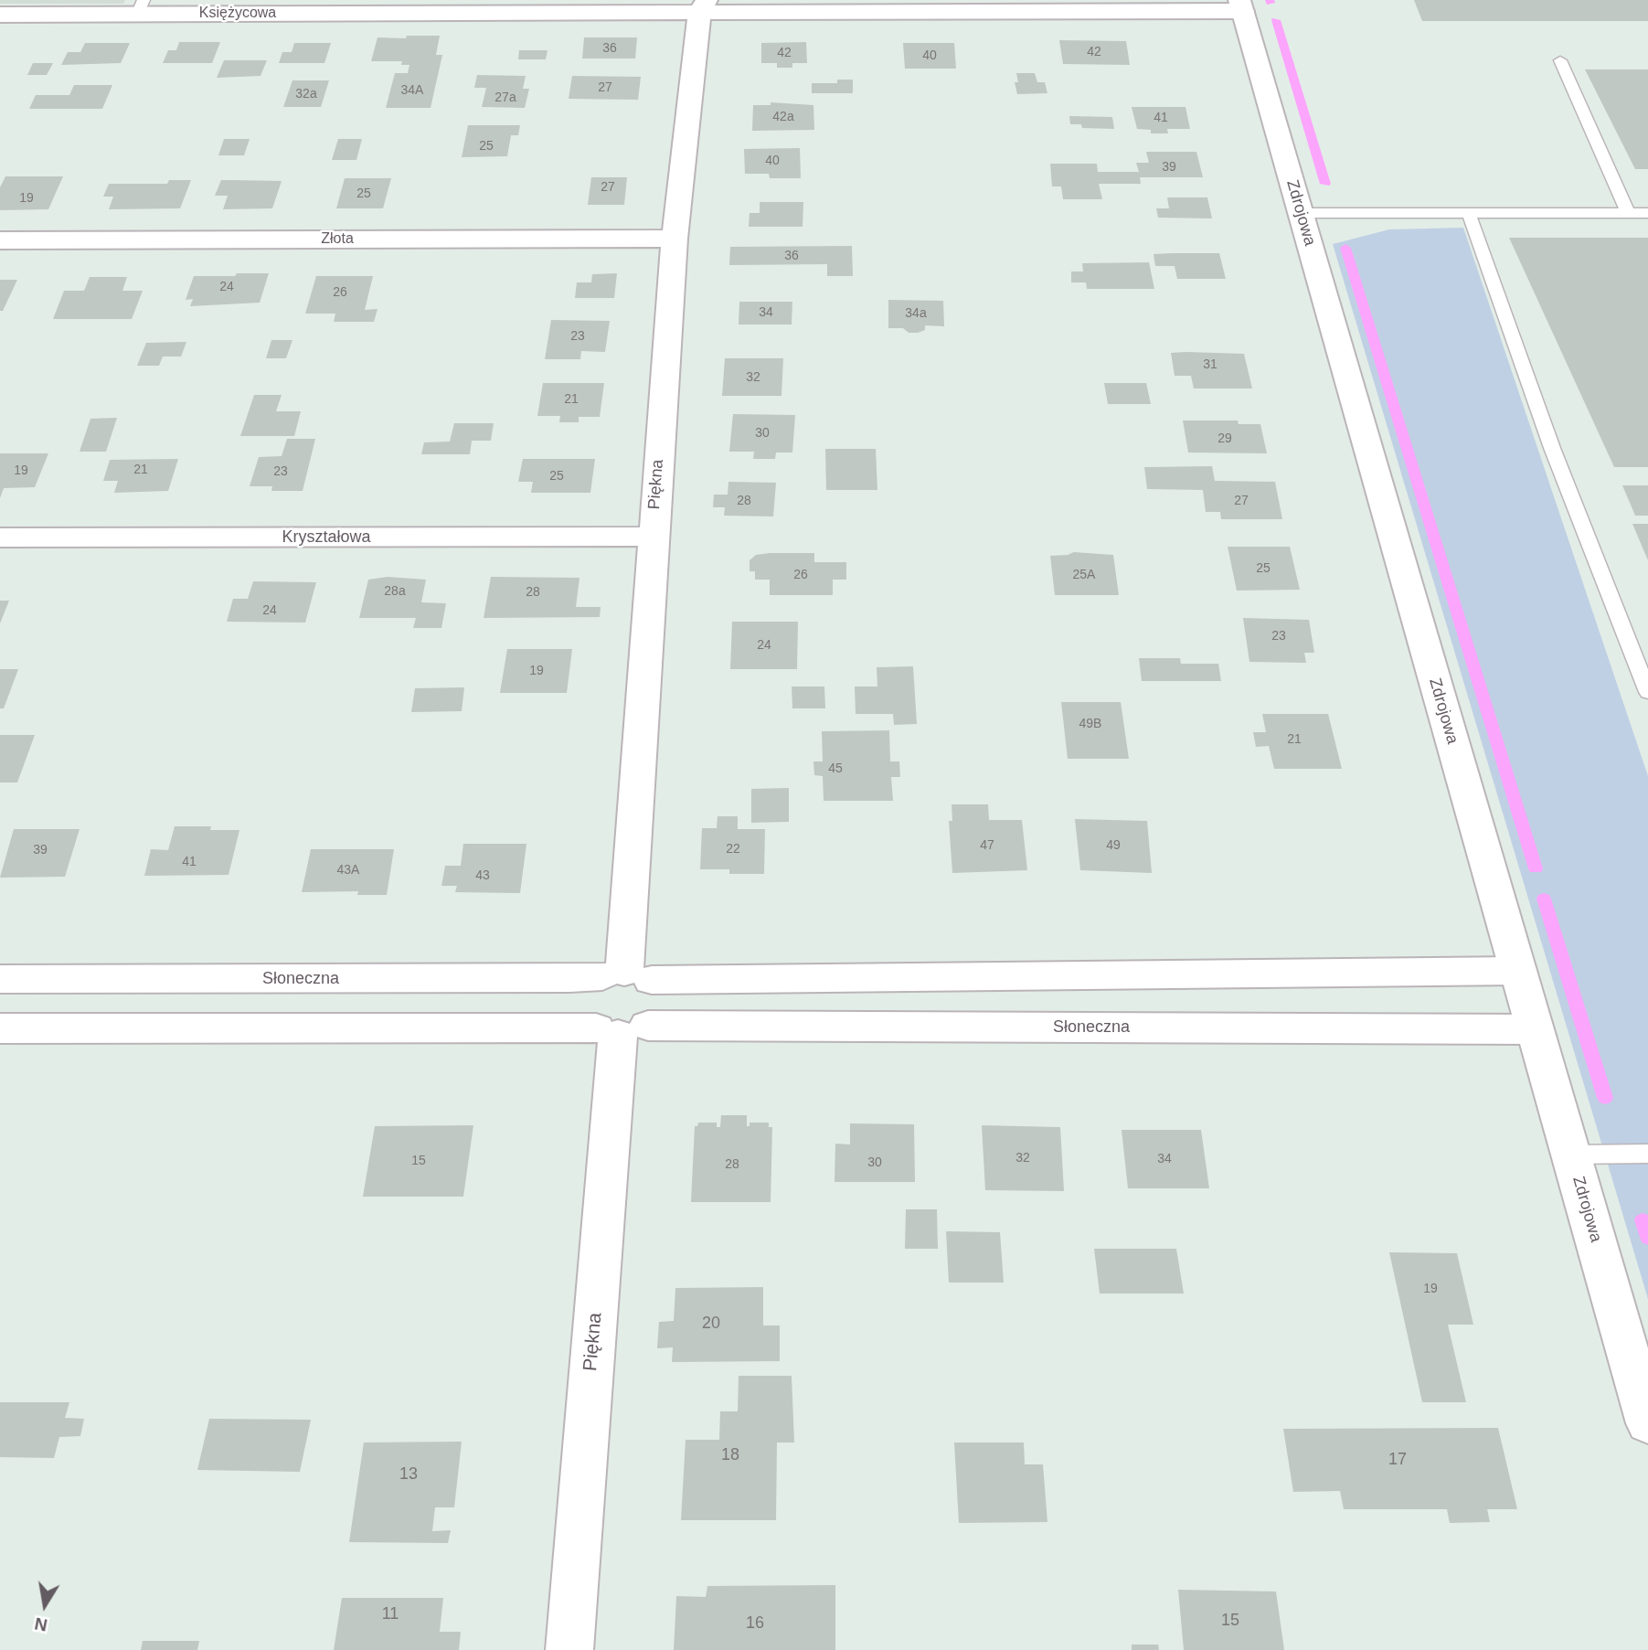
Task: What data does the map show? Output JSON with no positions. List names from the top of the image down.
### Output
{
  "streets": {
    "street": [
      "Księżycowa",
      "Zdrojowa",
      "Złota",
      "Piękna",
      "Kryształowa",
      "Słoneczna"
    ]
  },
  "crossings": [
    ["Księżycowa", "Zdrojowa"],
    ["Księżycowa", "Piękna"],
    ["Zdrojowa", "Słoneczna"],
    ["Złota", "Piękna"],
    ["Piękna", "Kryształowa"],
    ["Piękna", "Słoneczna"]
  ],
  "house_numbers": [
    "36",
    "42",
    "42",
    "40",
    "27",
    "34A",
    "32a",
    "27a",
    "42a",
    "41",
    "25",
    "40",
    "39",
    "27",
    "25",
    "19",
    "36",
    "24",
    "26",
    "34",
    "34a",
    "23",
    "31",
    "32",
    "21",
    "30",
    "29",
    "21",
    "19",
    "23",
    "25",
    "28",
    "27",
    "25",
    "26",
    "25A",
    "28a",
    "28",
    "24",
    "23",
    "24",
    "19",
    "49B",
    "21",
    "45",
    "47",
    "49",
    "22",
    "39",
    "41",
    "43A",
    "43",
    "32",
    "34",
    "15",
    "30",
    "28",
    "19",
    "20",
    "18",
    "17",
    "13",
    "11",
    "15",
    "16"
  ],
  "north": "bottom"
}
